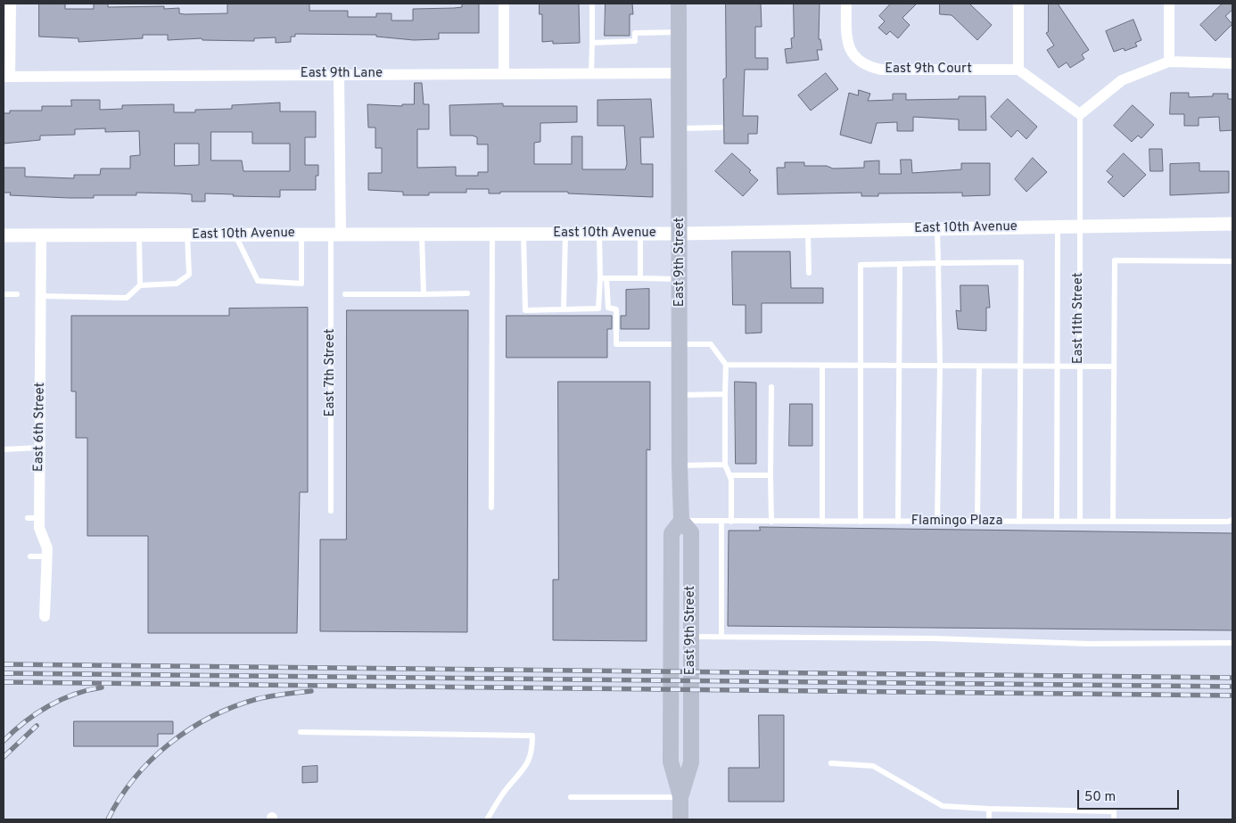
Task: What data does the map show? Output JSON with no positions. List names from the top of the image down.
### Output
{
  "streets": {
    "main road": ["East 9th Street"],
    "street": [
      "East 9th Court",
      "East 9th Lane",
      "East 10th Avenue",
      "East 7th Street",
      "East 6th Street"
    ],
    "lane": ["East 11th Street", "Flamingo Plaza"]
  },
  "crossings": [
    ["East 9th Lane", "East 9th Street"],
    ["East 9th Lane", "East 7th Street"],
    ["East 10th Avenue", "East 9th Street"],
    ["East 10th Avenue", "East 11th Street"],
    ["East 10th Avenue", "East 7th Street"],
    ["East 10th Avenue", "East 6th Street"],
    ["East 9th Street", "Flamingo Plaza"],
    ["East 11th Street", "Flamingo Plaza"]
  ],
  "scale_bar": "50 m"
}
